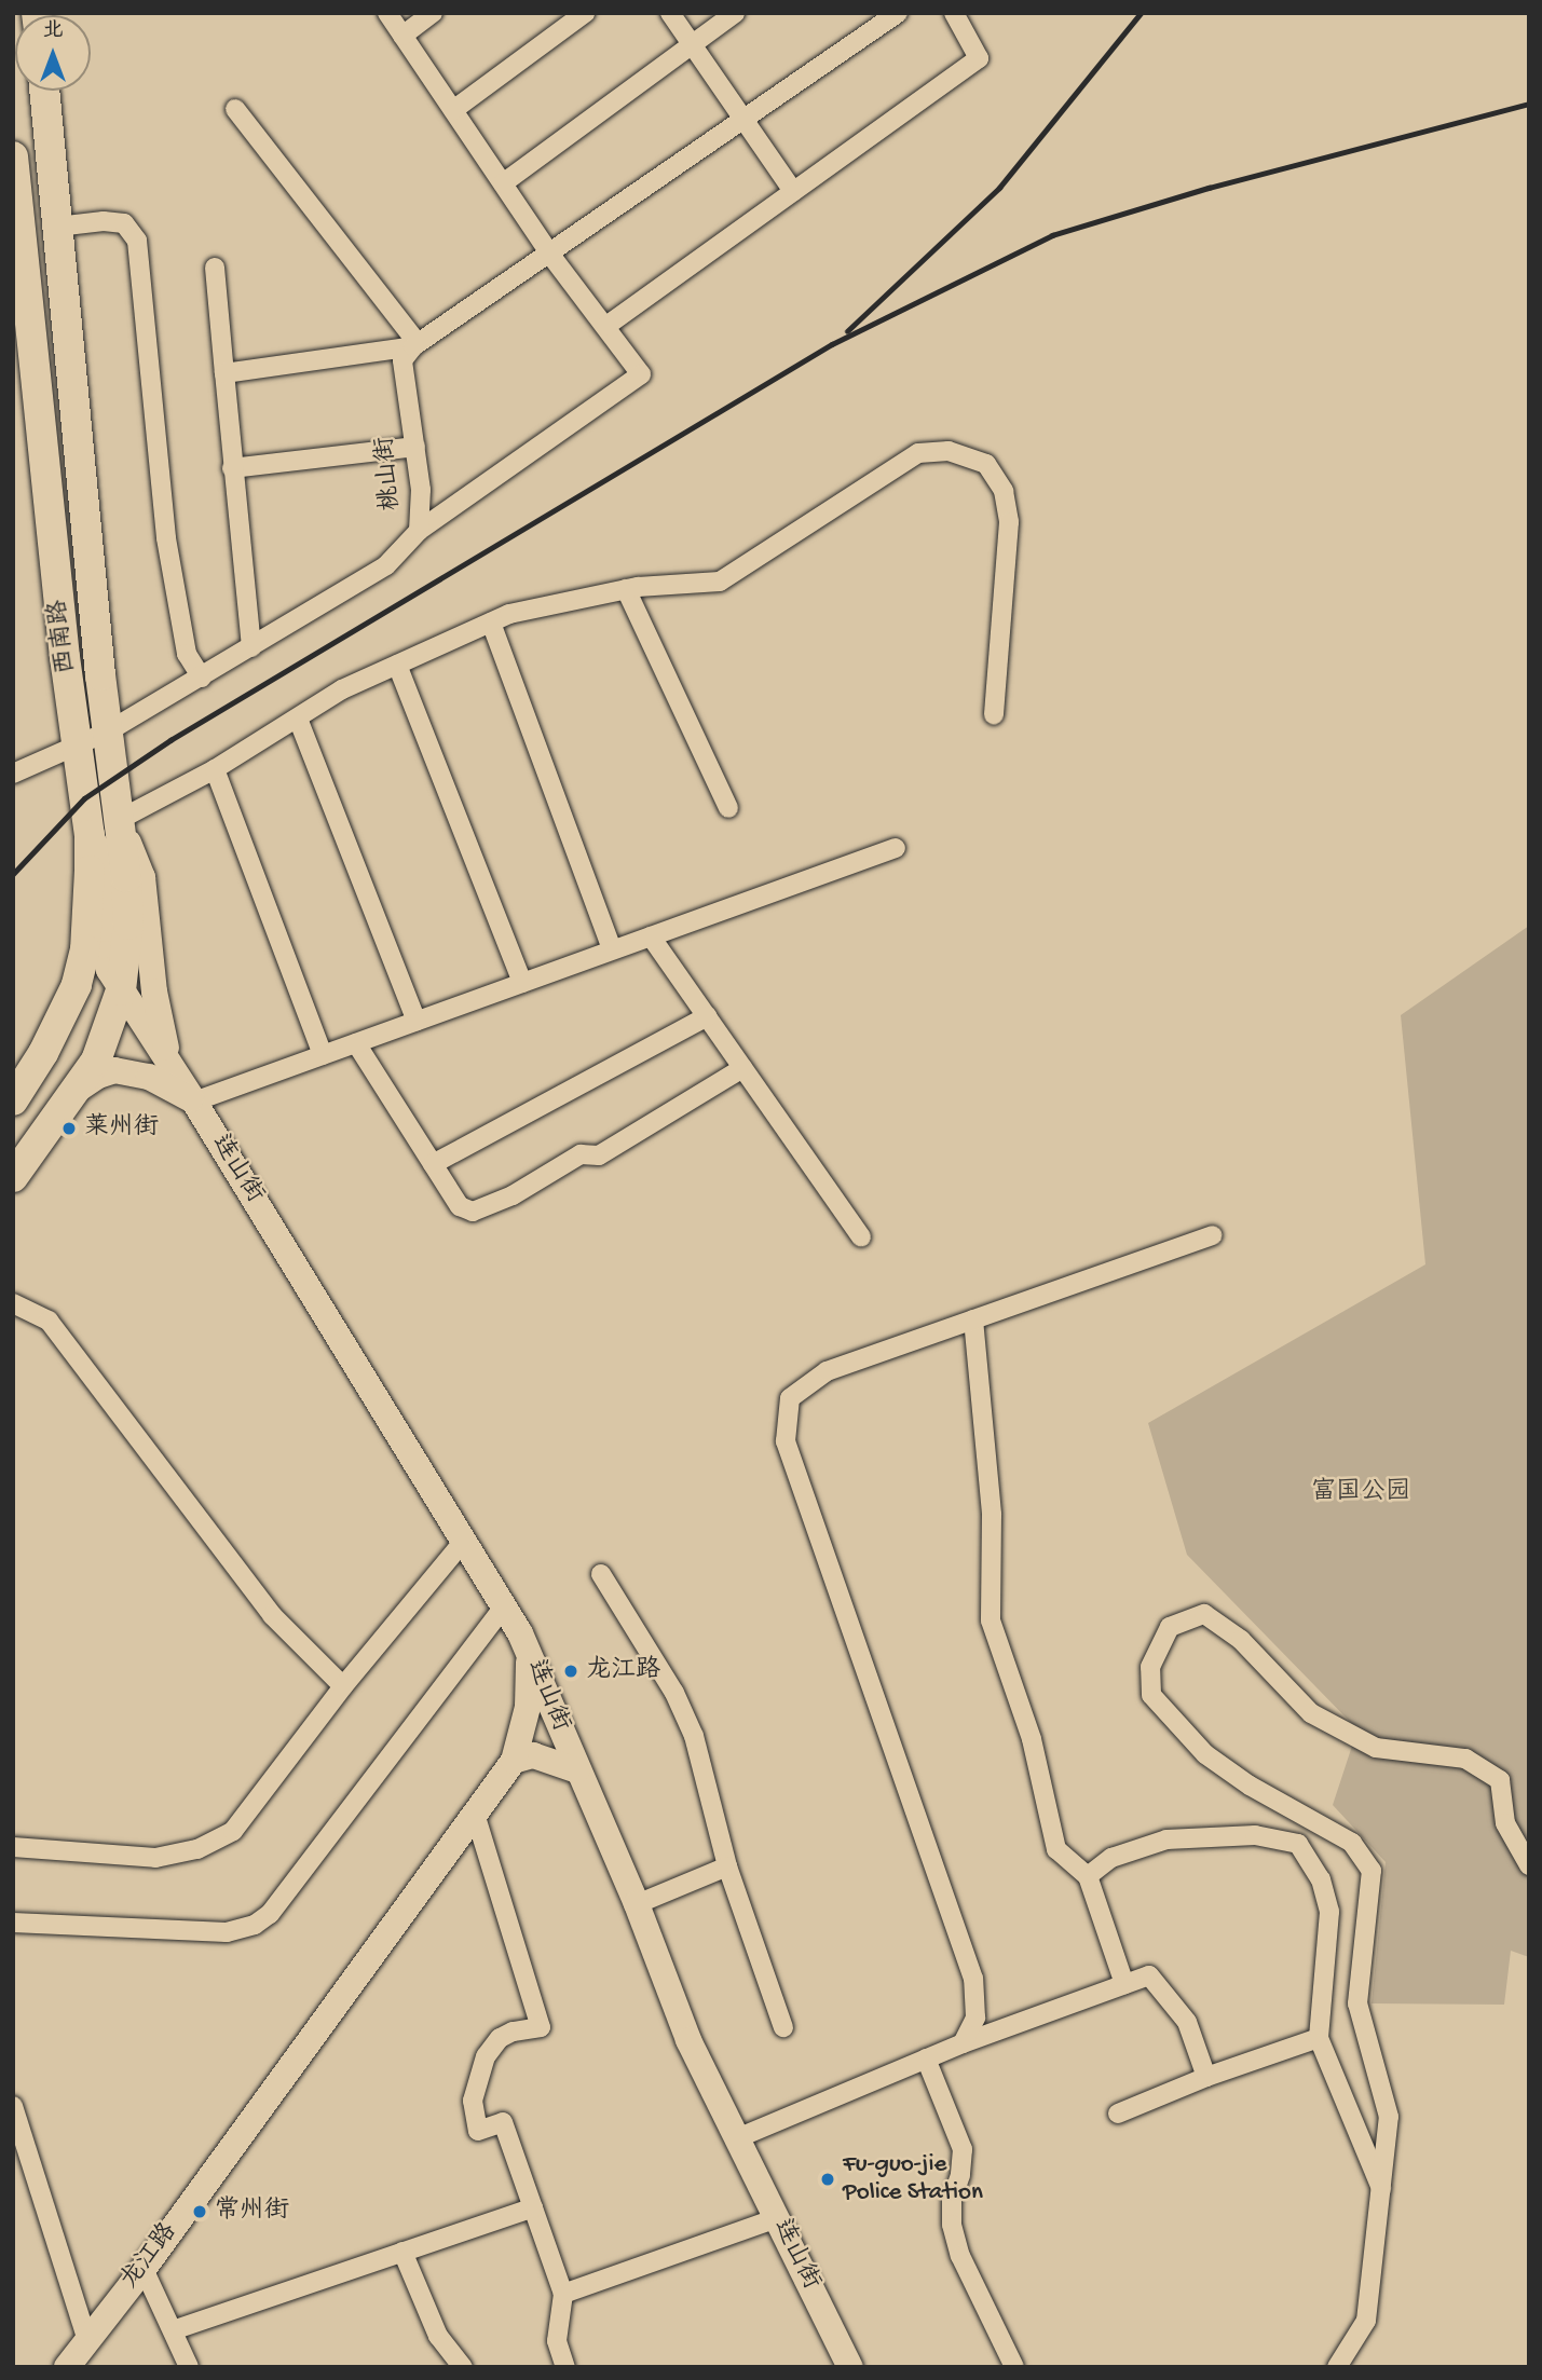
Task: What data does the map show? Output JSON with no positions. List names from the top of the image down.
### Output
{
  "streets": {
    "main road": ["西南路"],
    "street": ["桃山街", "连山街", "龙江路"]
  },
  "crossings": [
    ["桃山街", "西南路"],
    ["西南路", "连山街"],
    ["连山街", "龙江路"]
  ],
  "parks": ["富国公园"],
  "places": [
    "莱州街",
    "龙江路",
    "Fu-guo-jie Police Station",
    "常州街"
  ],
  "north": "top"
}
